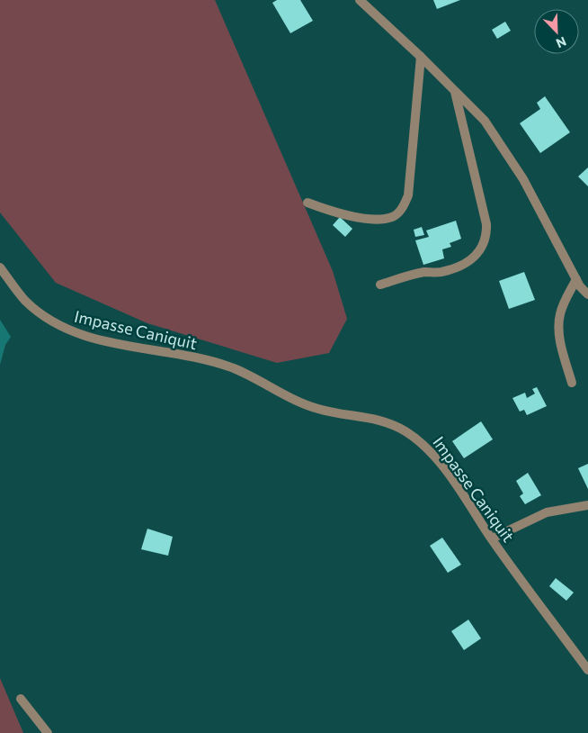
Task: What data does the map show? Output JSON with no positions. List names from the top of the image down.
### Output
{
  "streets": {
    "street": ["Impasse Caniquit"]
  },
  "north": "bottom right"
}
